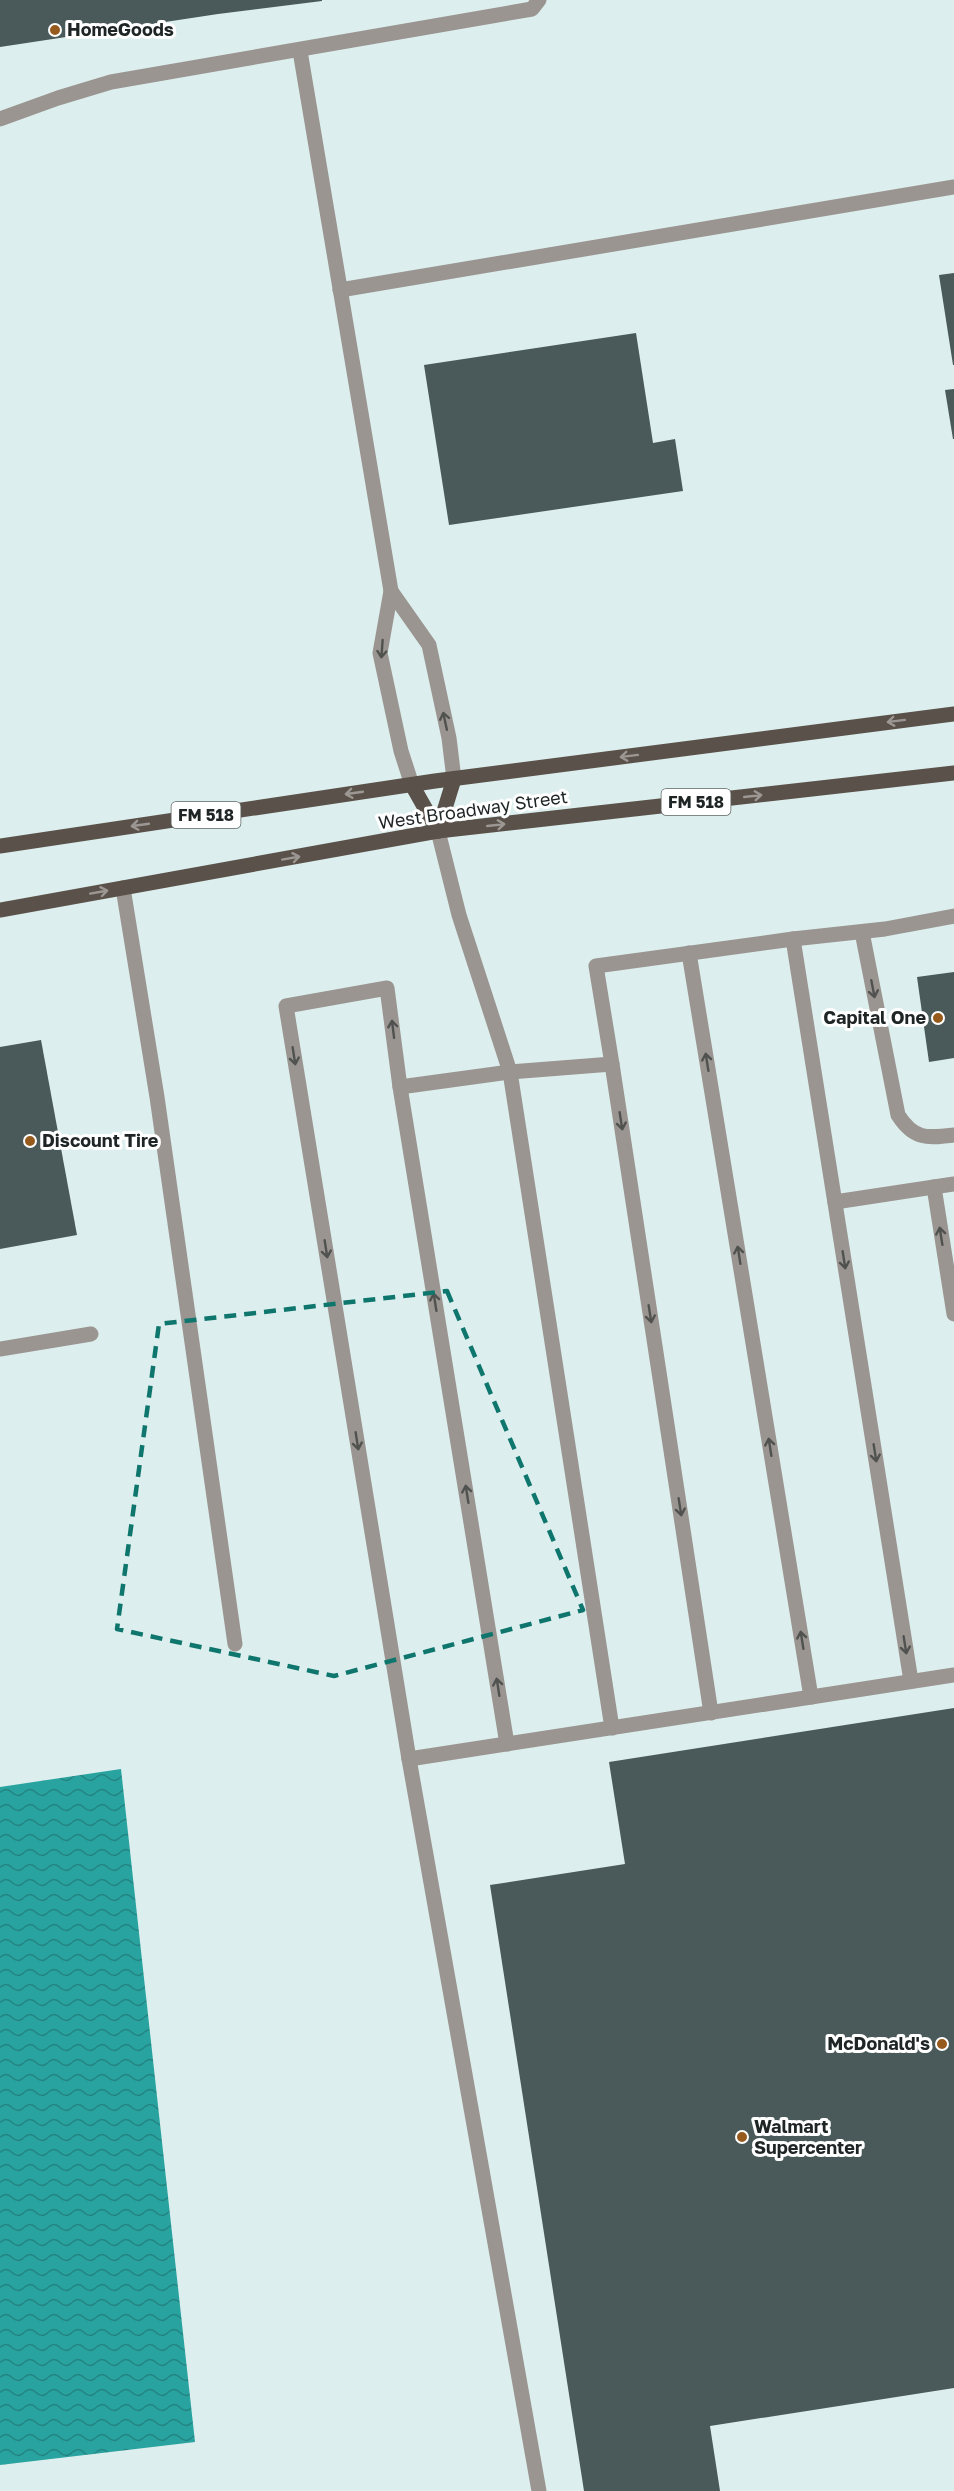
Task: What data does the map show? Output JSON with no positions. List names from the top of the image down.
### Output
{
  "streets": {
    "main road": ["FM 518", "West Broadway Street"]
  },
  "places": [
    "HomeGoods",
    "Capital One",
    "Discount Tire",
    "McDonald's",
    "Walmart Supercenter"
  ]
}
